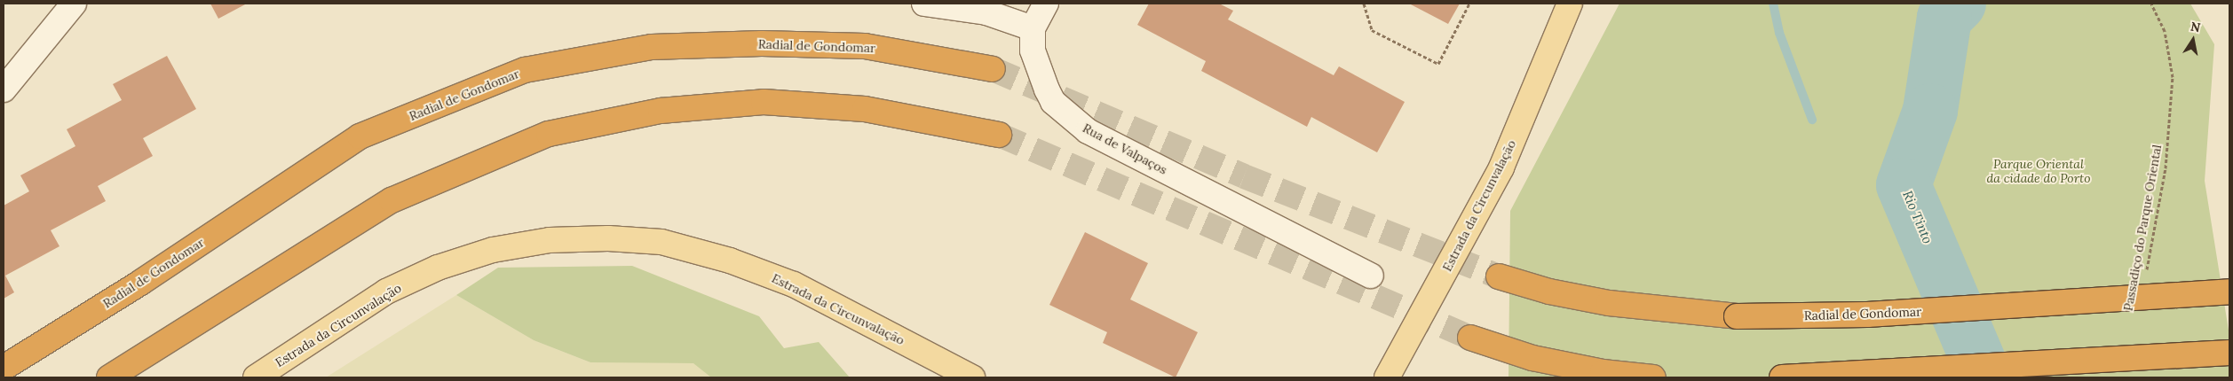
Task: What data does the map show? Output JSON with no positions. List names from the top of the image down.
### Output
{
  "streets": {
    "highway": ["Radial de Gondomar"],
    "main road": ["Estrada da Circunvalação"],
    "street": ["Rua de Valpaços"],
    "path": ["Passadiço do Parque Oriental"]
  },
  "water": ["Rio Tinto"],
  "parks": ["Parque Oriental da cidade do Porto"],
  "north": "top"
}
